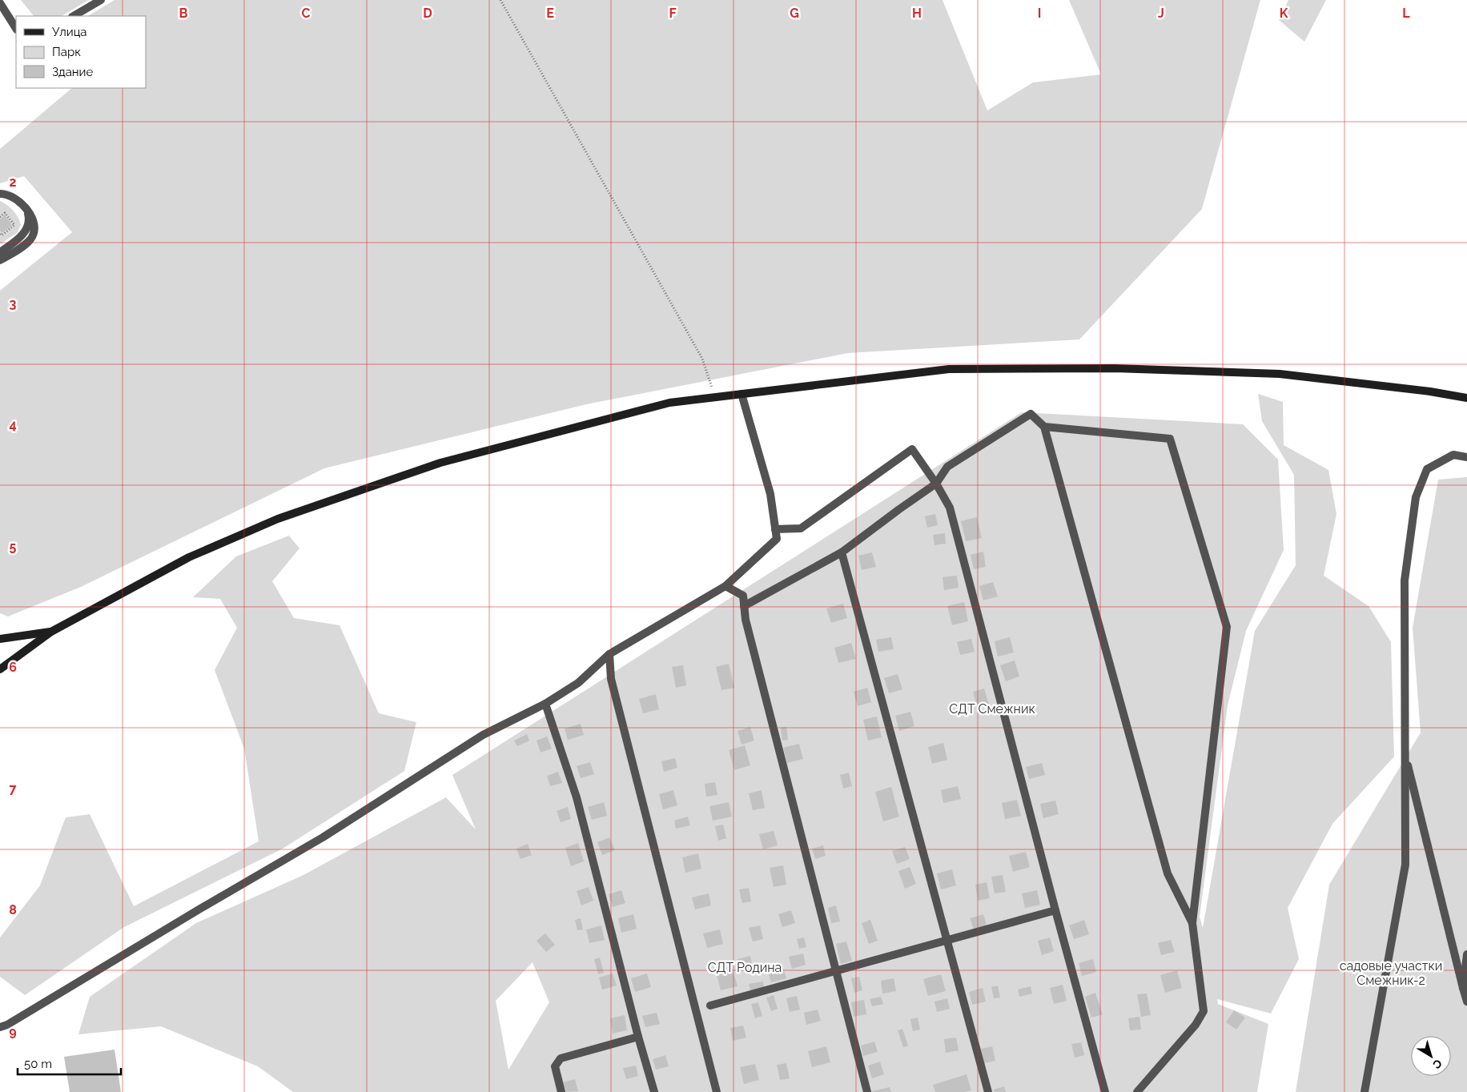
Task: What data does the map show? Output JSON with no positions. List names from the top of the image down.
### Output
{
  "parks": ["СДТ Смежник", "садовые участки Смежник-2", "СДТ Родина"],
  "legend": ["Улица", "Парк", "Здание"],
  "scale_bar": "50 m",
  "north": "bottom right",
  "grid": {
    "columns": [
      "B",
      "C",
      "D",
      "E",
      "F",
      "G",
      "H",
      "I",
      "J",
      "K",
      "L"
    ],
    "rows": [
      "2",
      "3",
      "4",
      "5",
      "6",
      "7",
      "8",
      "9"
    ]
  }
}
